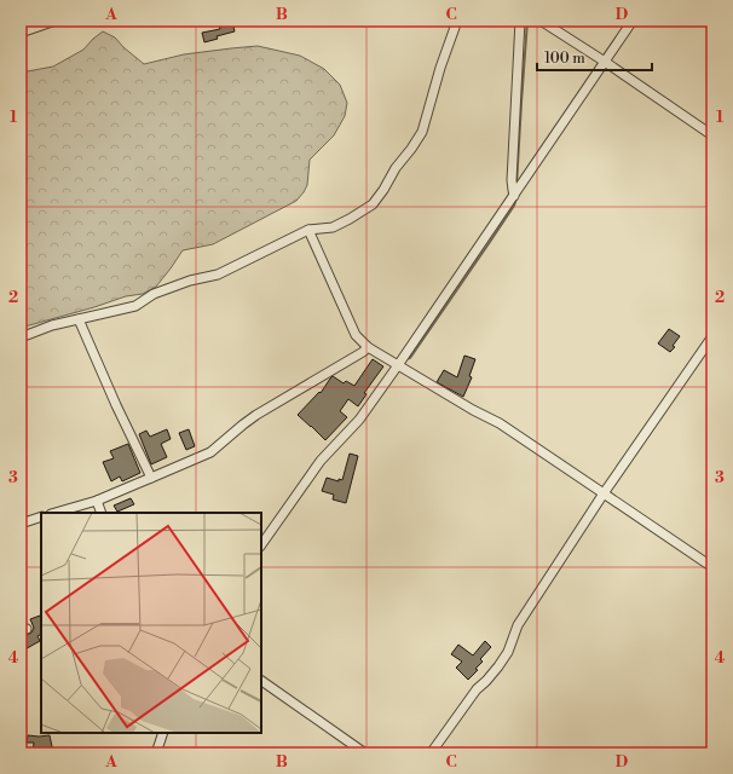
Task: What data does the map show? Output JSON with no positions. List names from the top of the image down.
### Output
{
  "scale_bar": "100 m",
  "grid": {
    "columns": [
      "A",
      "B",
      "C",
      "D"
    ],
    "rows": [
      "1",
      "2",
      "3",
      "4"
    ]
  }
}
